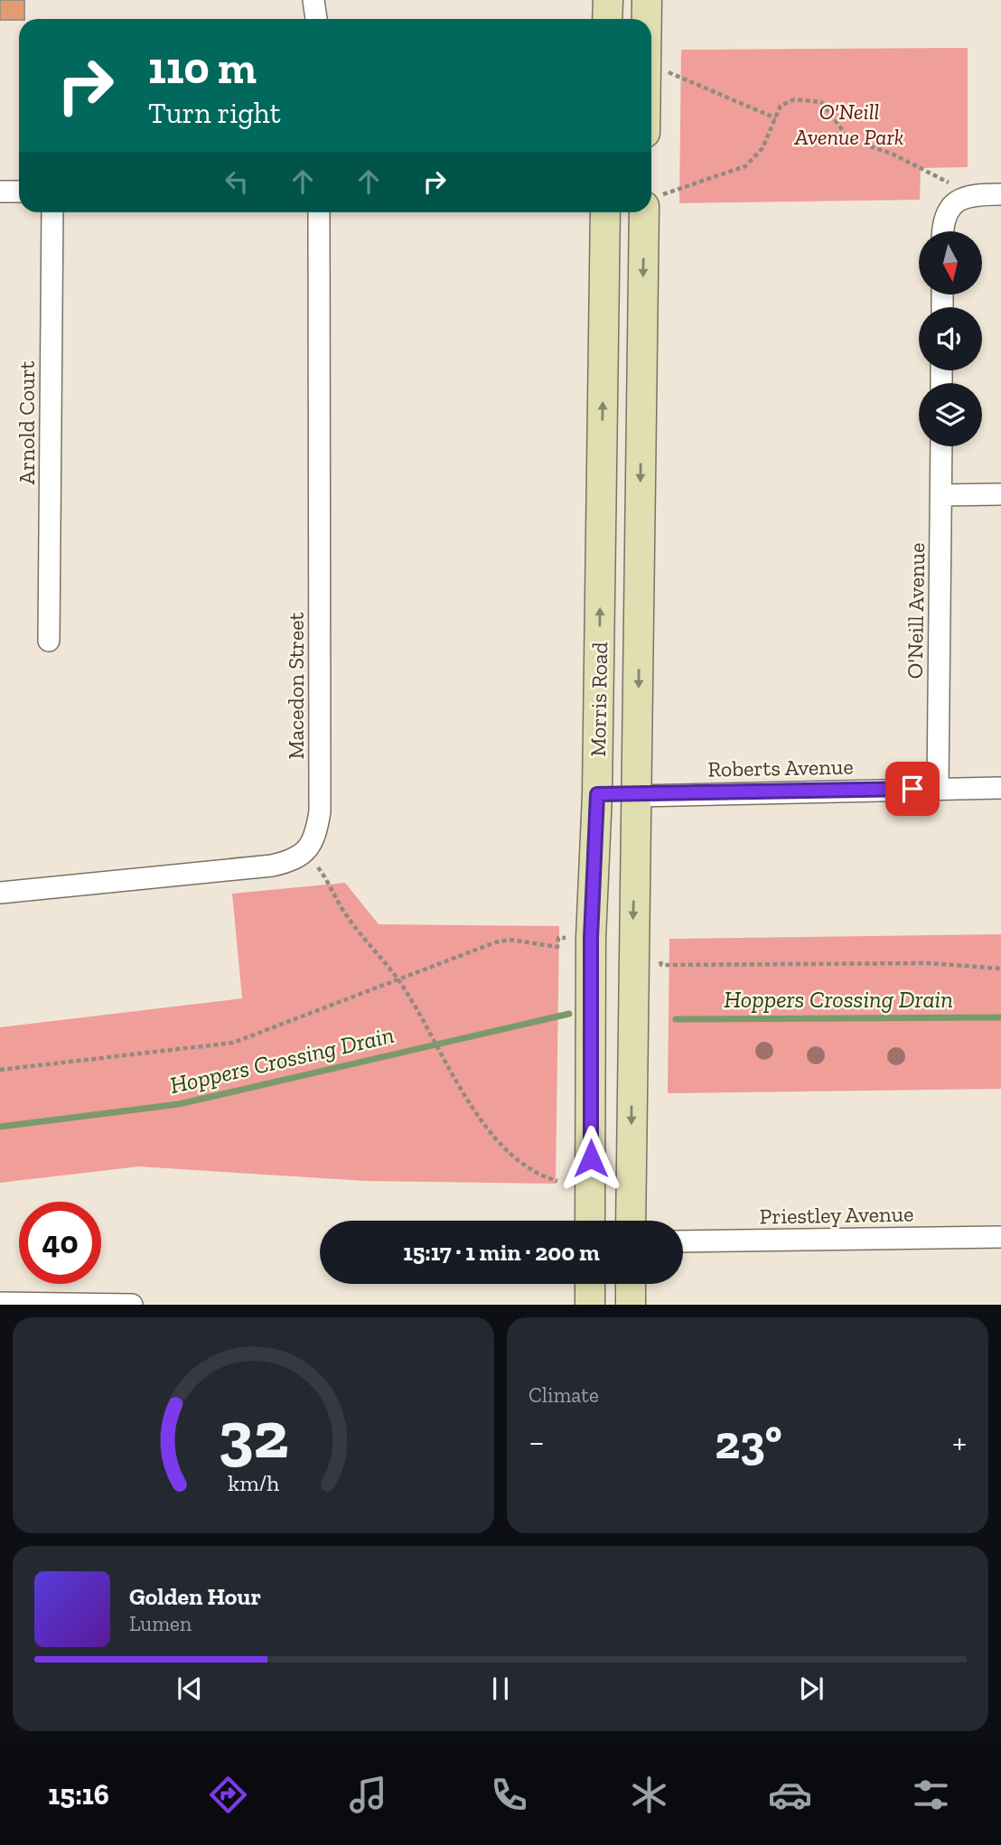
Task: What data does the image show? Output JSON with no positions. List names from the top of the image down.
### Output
{
  "streets": {
    "street": [
      "Arnold Court",
      "O'Neill Avenue",
      "Macedon Street",
      "Morris Road",
      "Roberts Avenue",
      "Priestley Avenue"
    ]
  },
  "crossings": [
    ["O'Neill Avenue", "Roberts Avenue"],
    ["Morris Road", "Roberts Avenue"]
  ],
  "water": ["Hoppers Crossing Drain"],
  "parks": ["O'Neill Avenue Park"],
  "north": "bottom",
  "page": {
    "turn": ["110 m", "Turn right"],
    "limit": "40",
    "trip": "15:17 · 1 min · 200 m",
    "tile": "Climate",
    "heat": ["−", "23°", "+"],
    "song": ["Golden Hour", "Lumen"],
    "tabs": "15:16",
    "gauge": ["32", "km/h"]
  }
}
